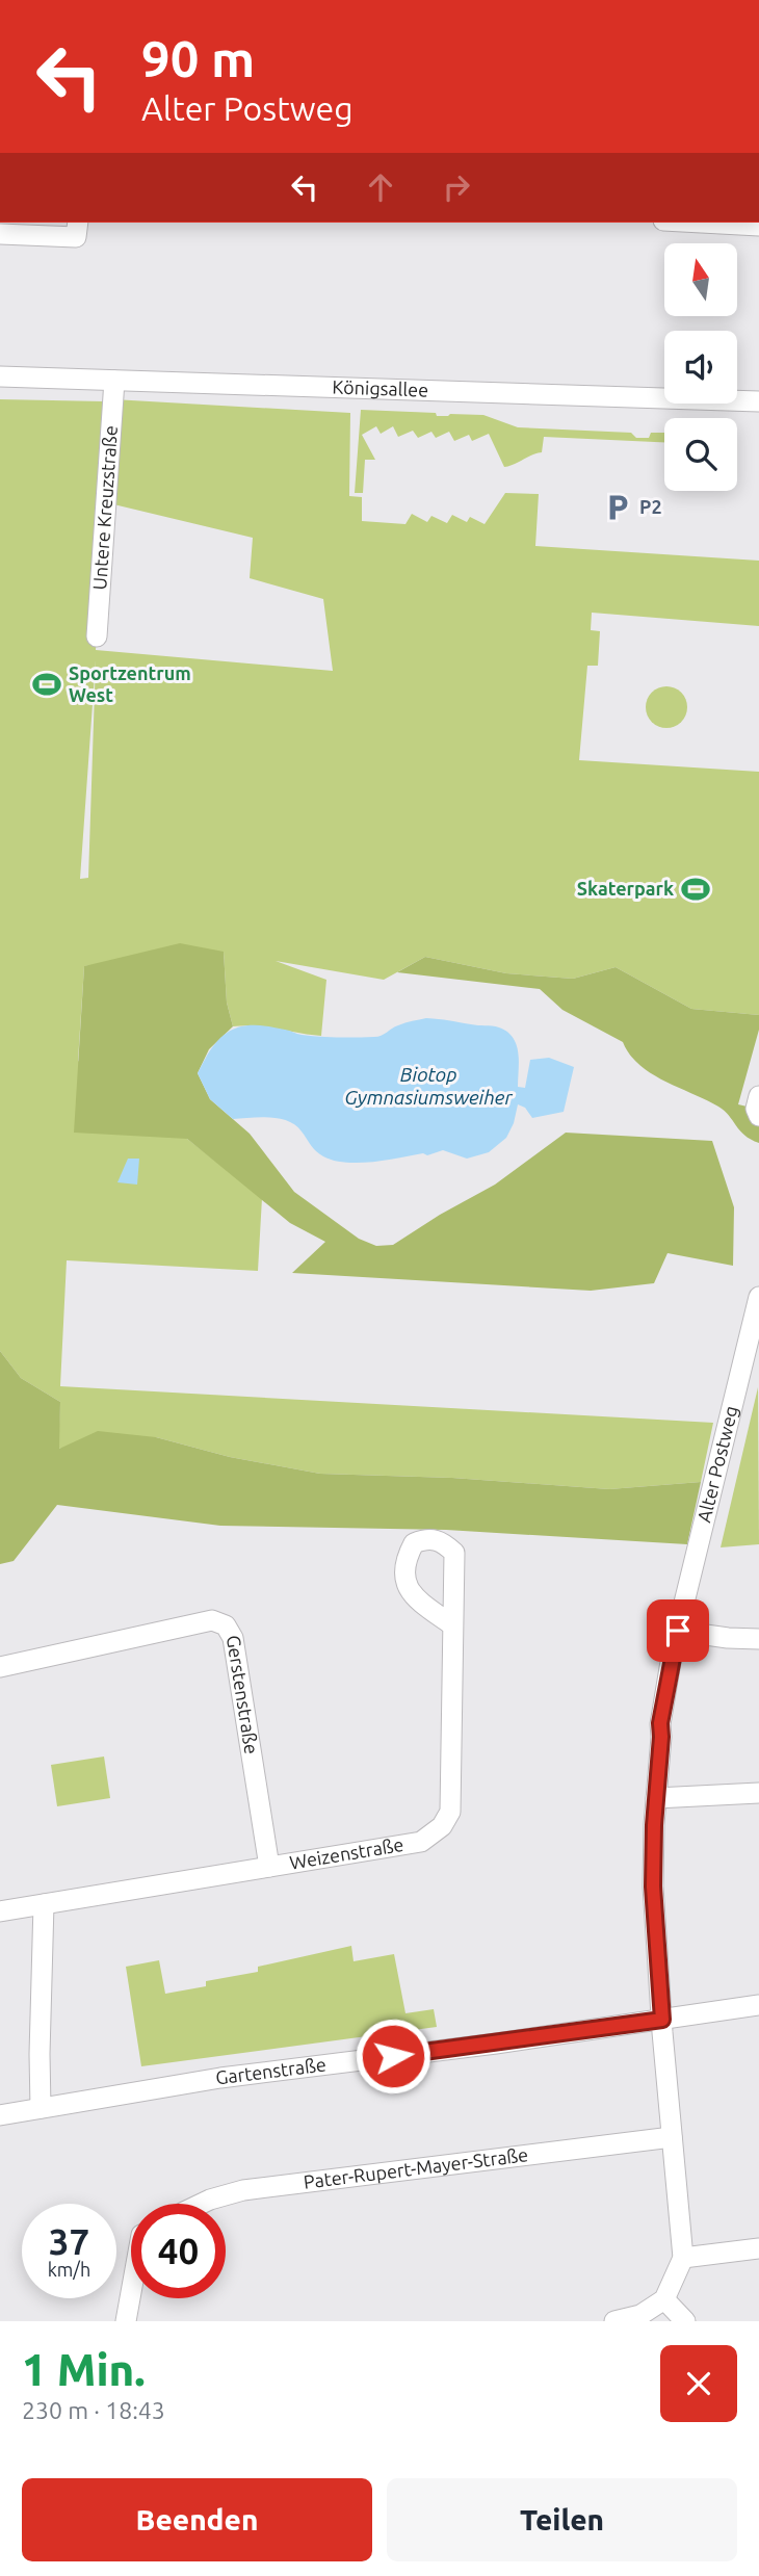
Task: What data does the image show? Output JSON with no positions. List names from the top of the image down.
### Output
{
  "streets": {
    "street": [
      "Königsallee",
      "Untere Kreuzstraße",
      "Alter Postweg",
      "Gerstenstraße",
      "Weizenstraße",
      "Gartenstraße",
      "Pater-Rupert-Mayer-Straße"
    ]
  },
  "crossings": [
    ["Königsallee", "Untere Kreuzstraße"],
    ["Alter Postweg", "Gartenstraße"],
    ["Alter Postweg", "Pater-Rupert-Mayer-Straße"],
    ["Gerstenstraße", "Weizenstraße"]
  ],
  "water": ["Biotop Gymnasiumsweiher"],
  "places": {
    "parking": ["P2"],
    "sports": ["Sportzentrum West", "Skaterpark"]
  },
  "north": "top",
  "page": {
    "turn": ["90 m", "Alter Postweg"],
    "speed": "37 km/h",
    "limit": "40",
    "heading": ["1 Min.", "230 m · 18:43"],
    "buttons": ["Beenden", "Teilen"]
  }
}
